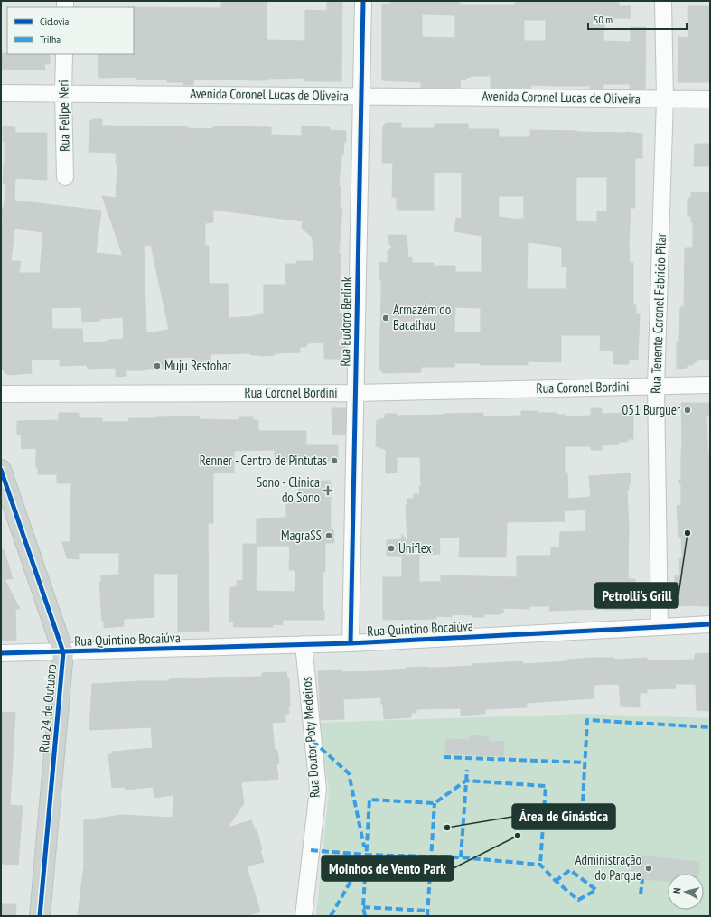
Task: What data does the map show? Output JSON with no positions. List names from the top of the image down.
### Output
{
  "streets": {
    "main road": ["Rua 24 de Outubro"],
    "street": [
      "Avenida Coronel Lucas de Oliveira",
      "Rua Felipe Neri",
      "Rua Tenente Coronel Fabricio Pilar",
      "Rua Eudoro Berlink",
      "Rua Coronel Bordini",
      "Rua Quintino Bocaiúva",
      "Rua Doutor Poty Medeiros"
    ]
  },
  "crossings": [
    ["Avenida Coronel Lucas de Oliveira", "Rua Felipe Neri"],
    ["Avenida Coronel Lucas de Oliveira", "Rua Tenente Coronel Fabricio Pilar"],
    ["Avenida Coronel Lucas de Oliveira", "Rua Eudoro Berlink"],
    ["Rua Tenente Coronel Fabricio Pilar", "Rua Coronel Bordini"],
    ["Rua Tenente Coronel Fabricio Pilar", "Rua Quintino Bocaiúva"],
    ["Rua Eudoro Berlink", "Rua Coronel Bordini"],
    ["Rua Eudoro Berlink", "Rua Quintino Bocaiúva"],
    ["Rua Quintino Bocaiúva", "Rua 24 de Outubro"],
    ["Rua Quintino Bocaiúva", "Rua Doutor Poty Medeiros"]
  ],
  "places": {
    "other": [
      "Armazém do Bacalhau",
      "Muju Restobar",
      "051 Burguer",
      "Renner - Centro de Pintutas",
      "Petrolli's Grill",
      "MagraSS",
      "Uniflex",
      "Área de Ginástica",
      "Moinhos de Vento Park",
      "Administração do Parque"
    ],
    "health": ["Sono - Clínica do Sono"]
  },
  "legend": ["Ciclovia", "Trilha"],
  "scale_bar": "50 m",
  "north": "left"
}
